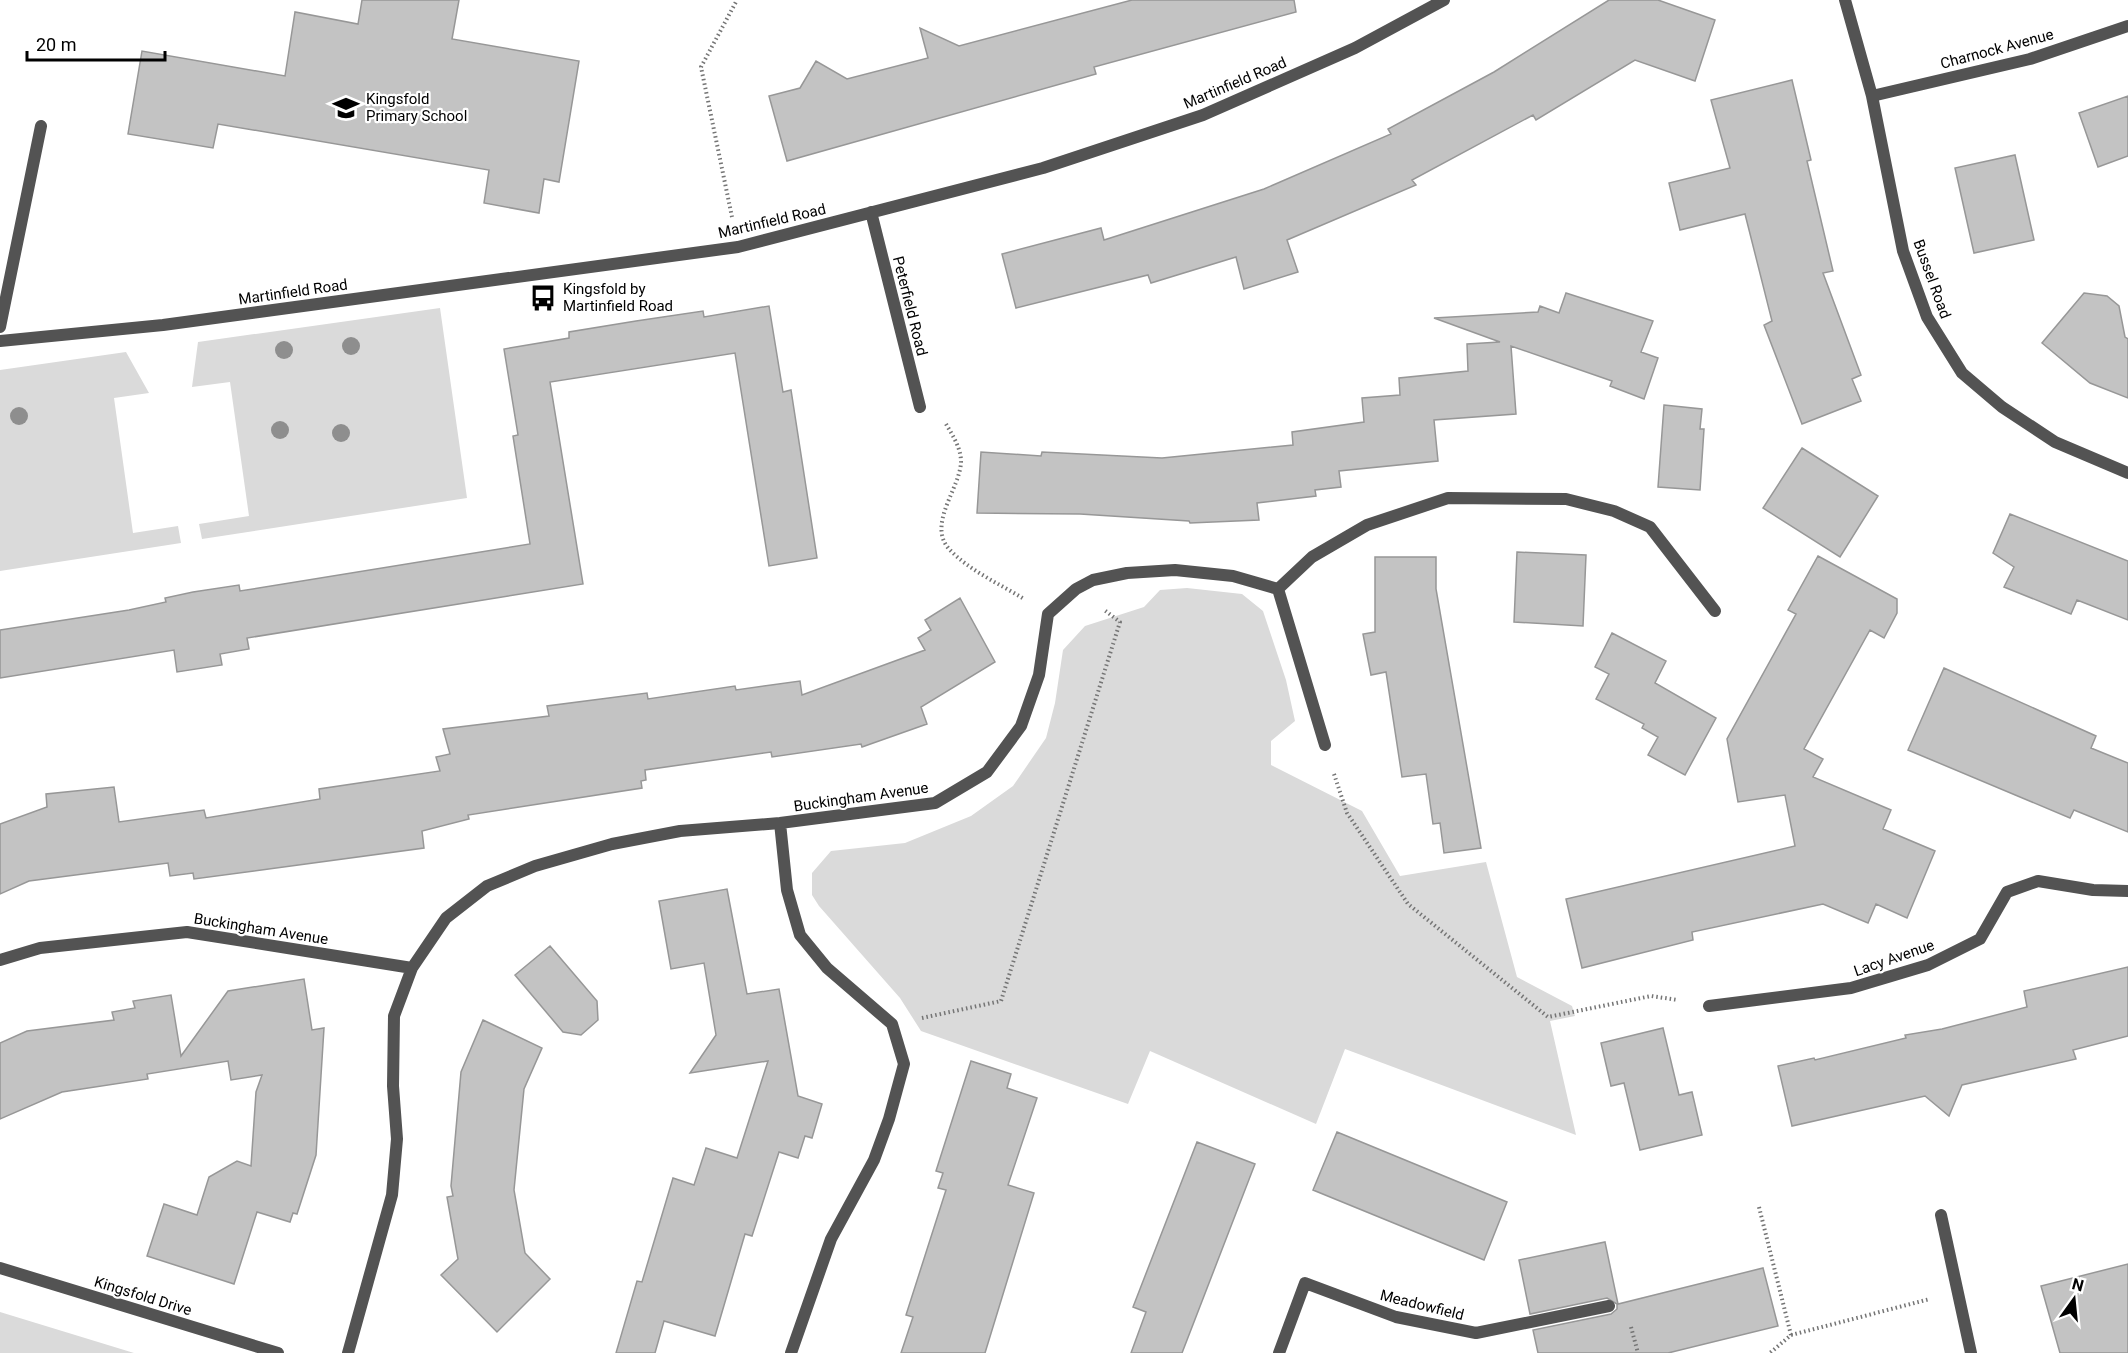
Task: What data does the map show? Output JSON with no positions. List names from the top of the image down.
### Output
{
  "streets": {
    "street": [
      "Charnock Avenue",
      "Martinfield Road",
      "Bussel Road",
      "Peterfield Road",
      "Buckingham Avenue",
      "Lacy Avenue",
      "Kingsfold Drive",
      "Meadowfield"
    ]
  },
  "crossings": [
    ["Charnock Avenue", "Bussel Road"],
    ["Martinfield Road", "Peterfield Road"]
  ],
  "places": {
    "school or university": ["Kingsfold Primary School"],
    "bus stop": ["Kingsfold by Martinfield Road"]
  },
  "scale_bar": "20 m",
  "north": "top"
}
